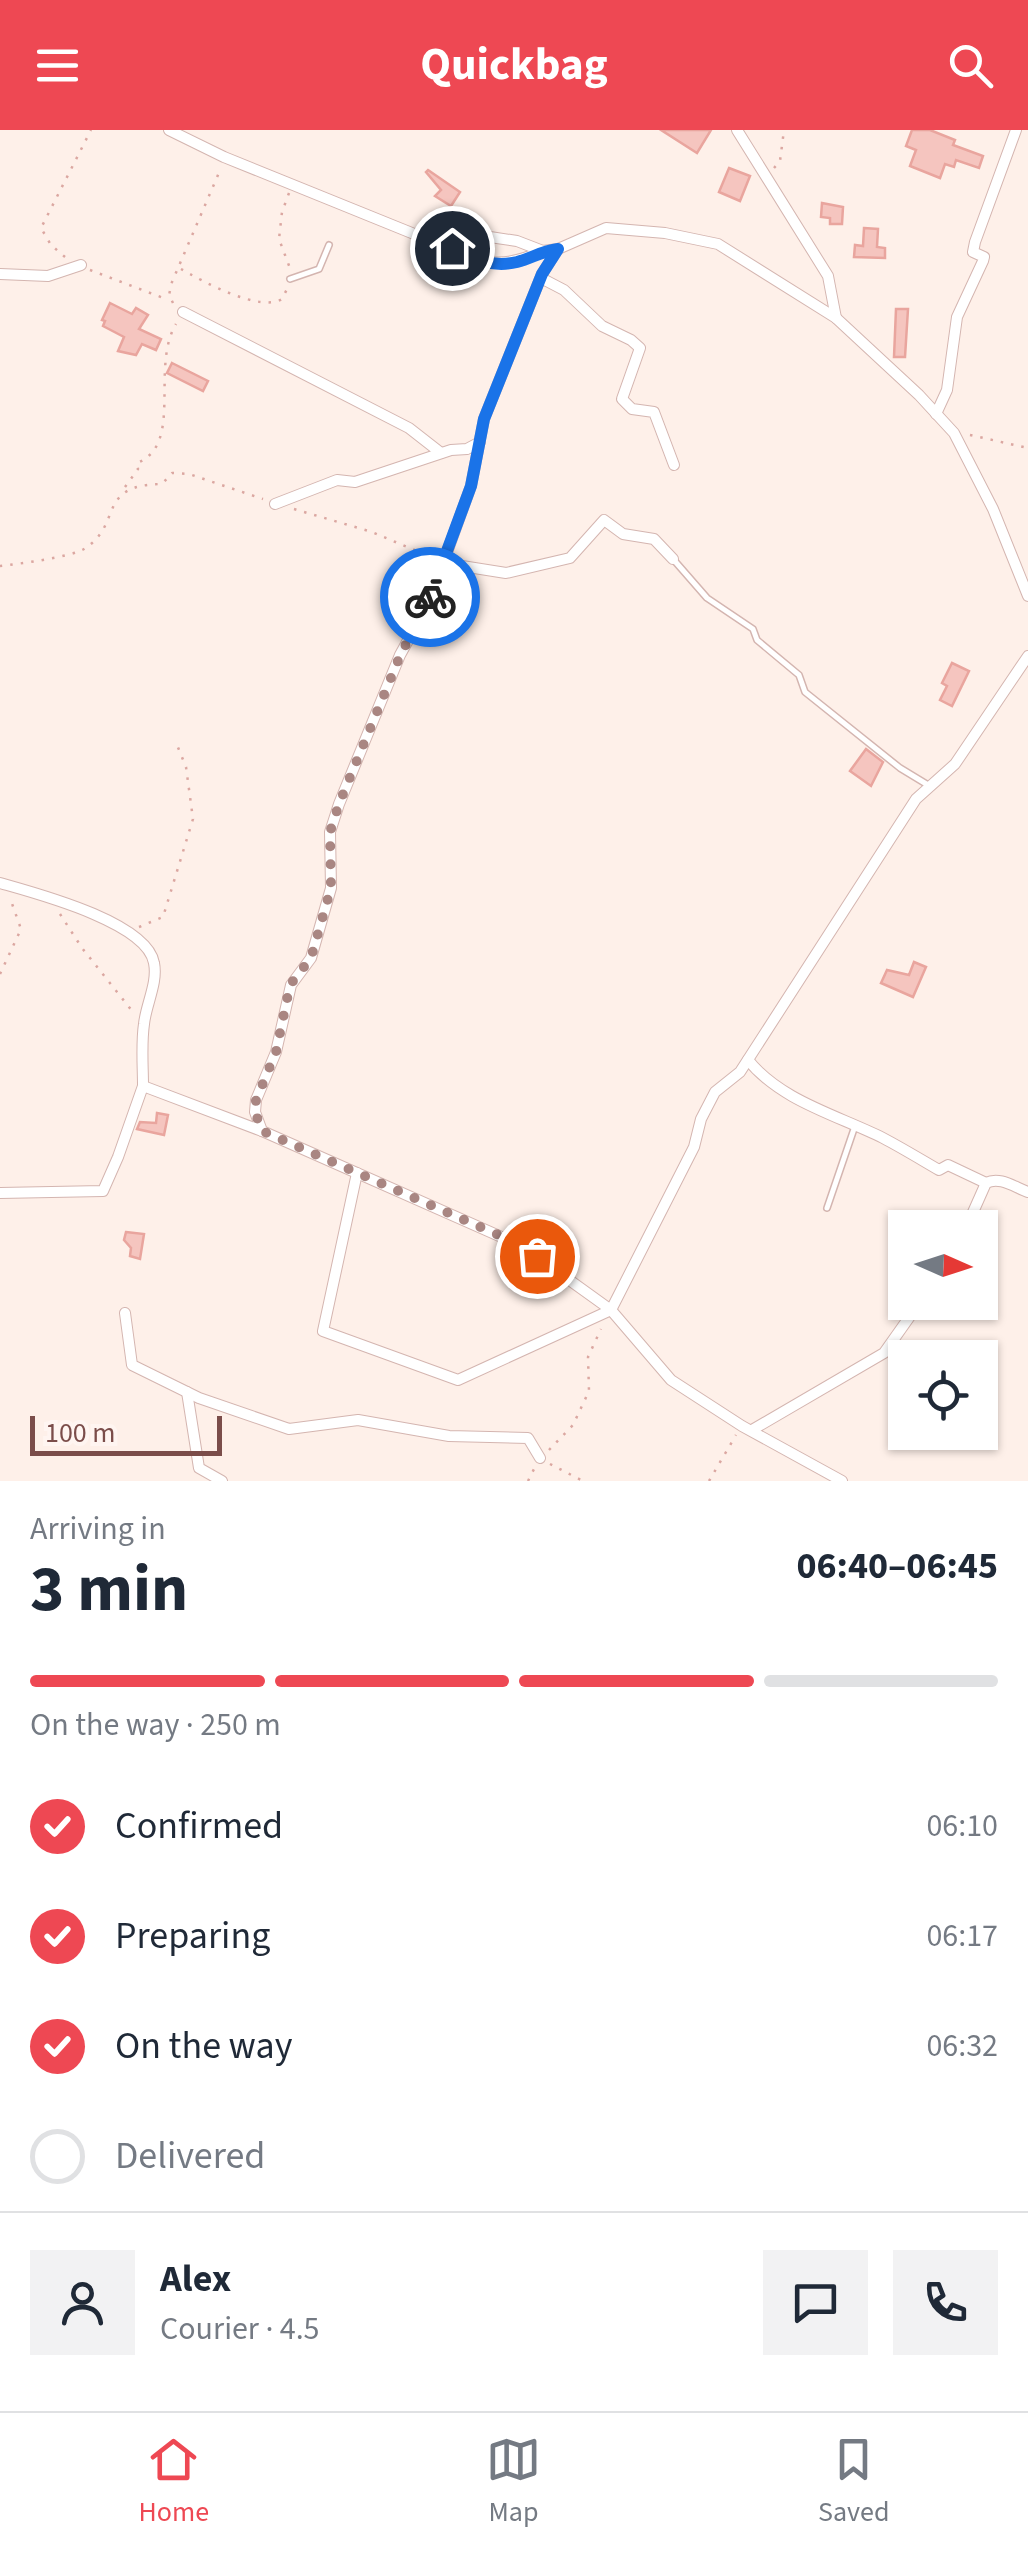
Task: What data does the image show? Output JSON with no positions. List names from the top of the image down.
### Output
{
  "scale_bar": "100 m",
  "north": "right",
  "page": {
    "header": "Quickbag",
    "scale": "100 m",
    "heading": ["3 min", "Arriving in", "06:40–06:45"],
    "panel": ["Alex", "Courier · 4.5"],
    "bar": "On the way · 250 m",
    "list": [
      ["Confirmed", "06:10"],
      ["Preparing", "06:17"],
      ["On the way", "06:32"],
      "Delivered"
    ],
    "tabs": ["Home", "Map", "Saved"]
  }
}
